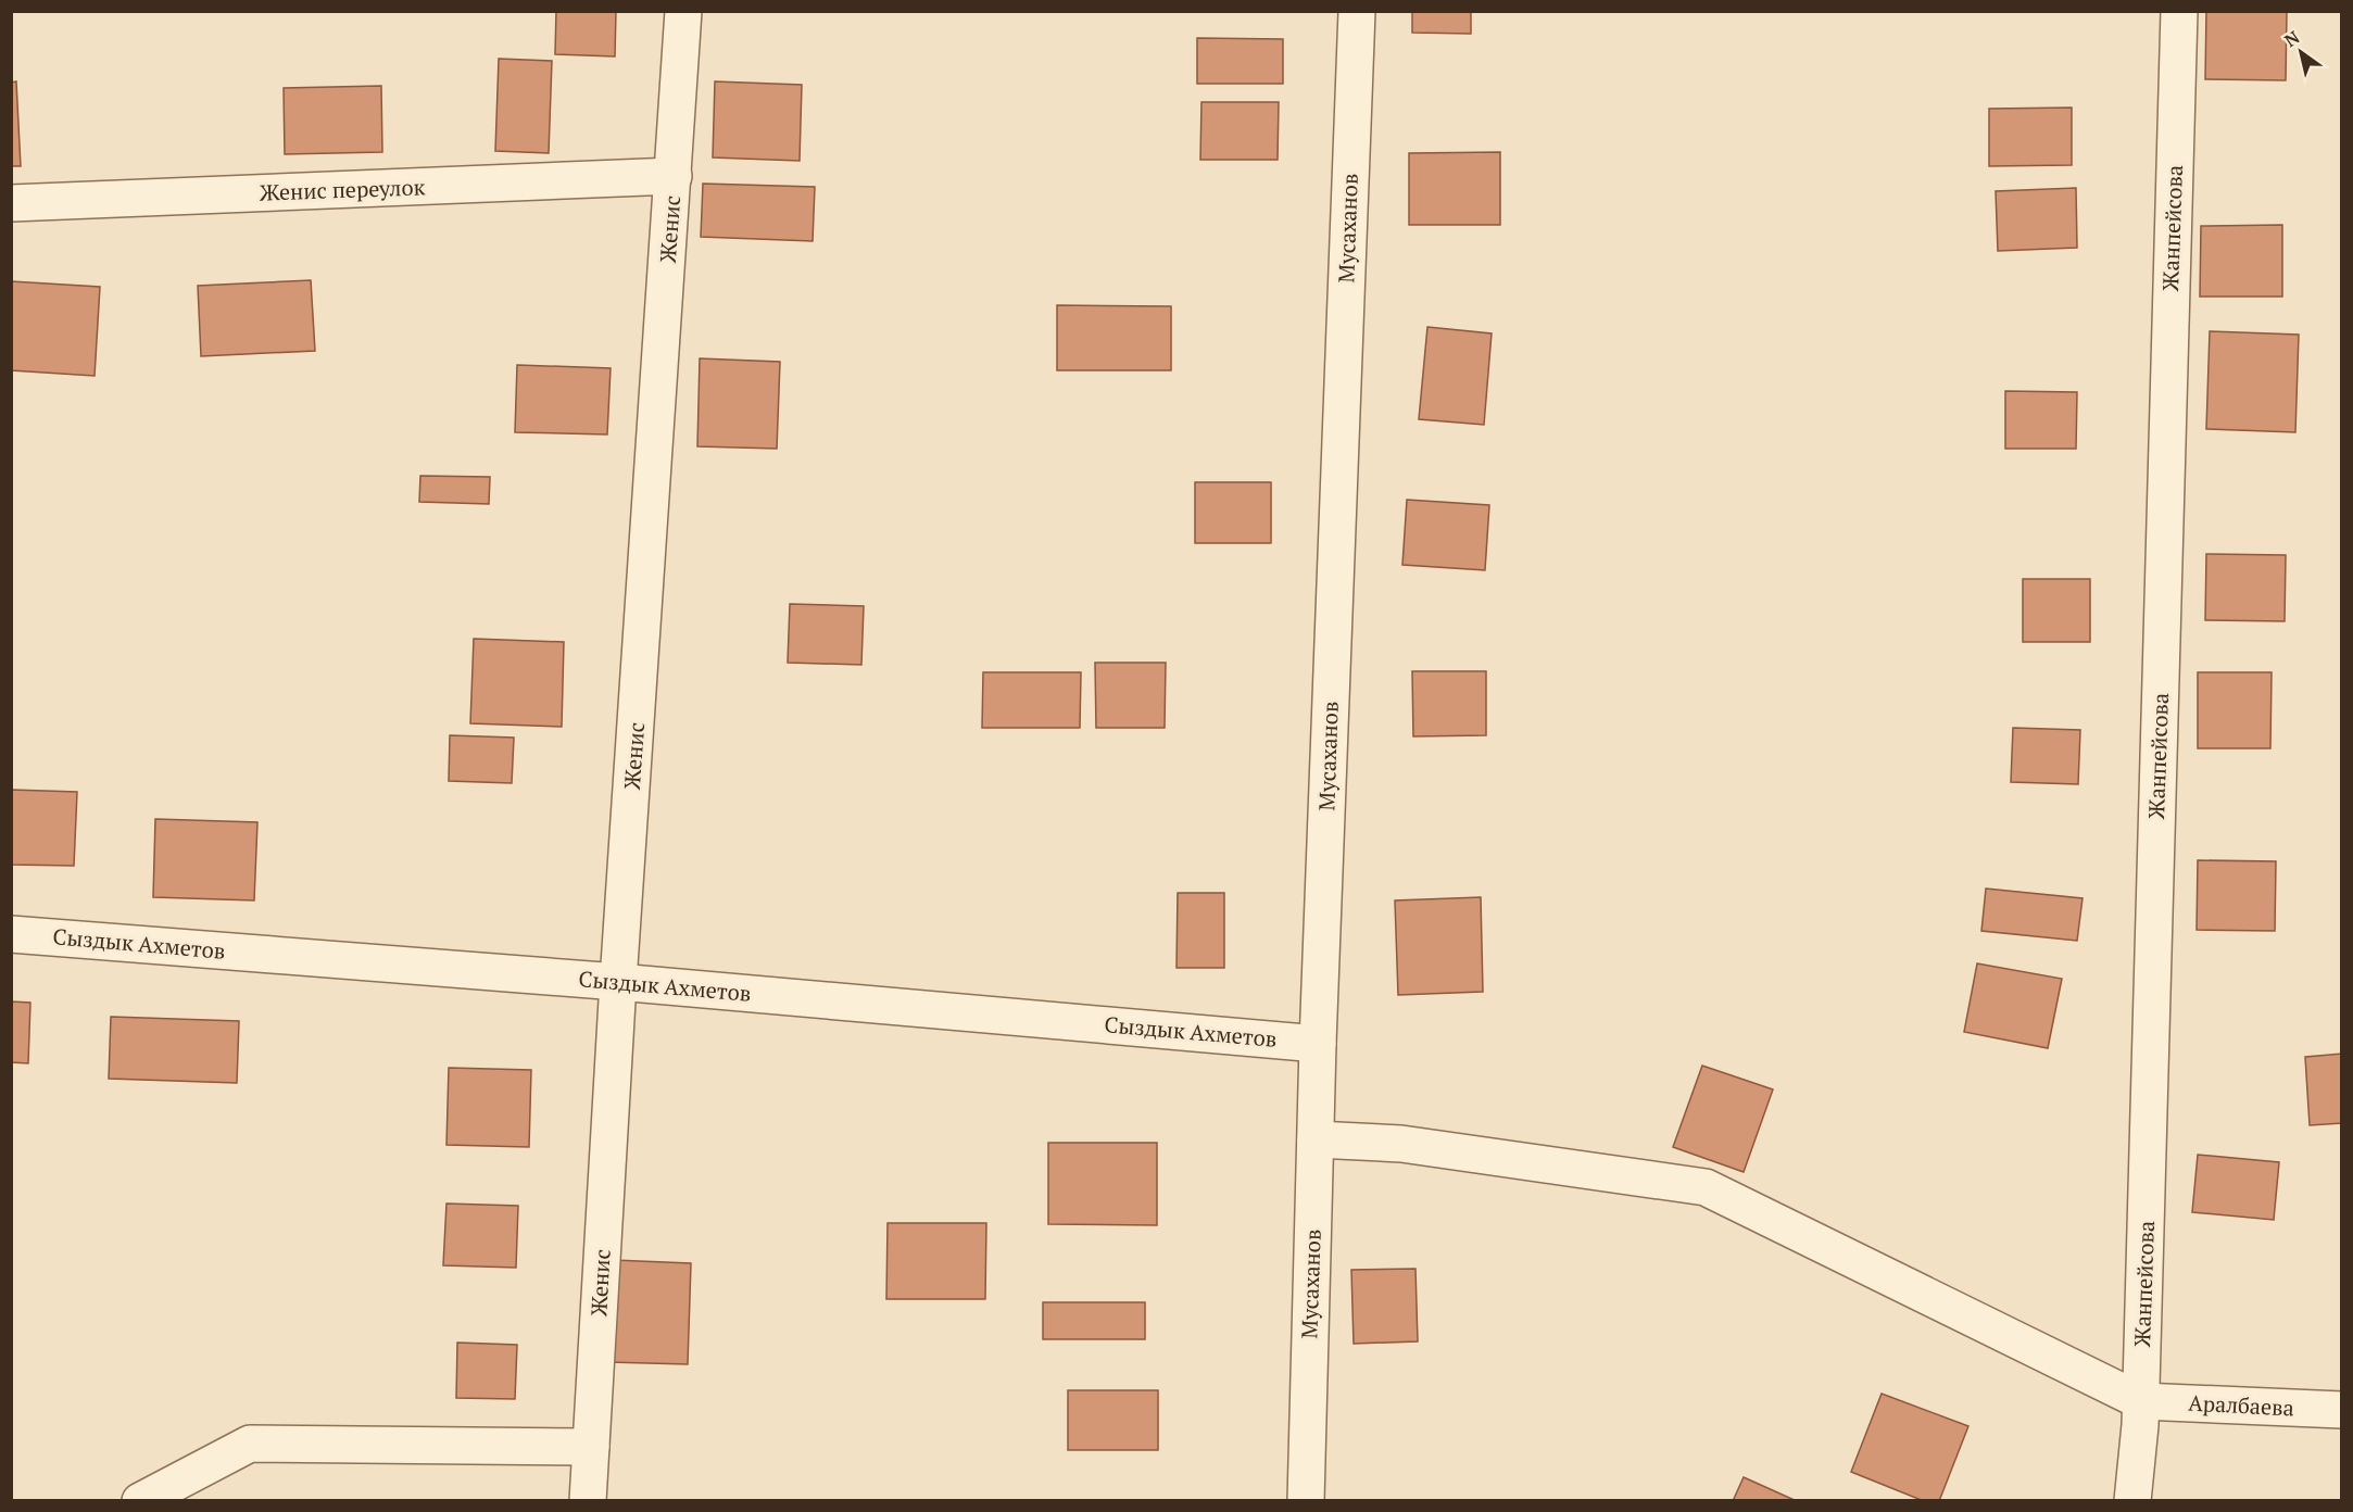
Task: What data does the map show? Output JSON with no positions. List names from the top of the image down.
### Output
{
  "streets": {
    "street": [
      "Женис переулок",
      "Мусаханов",
      "Жанпейсова",
      "Женис",
      "Сыздык Ахметов",
      "Аралбаева"
    ]
  },
  "crossings": [
    ["Женис переулок", "Женис"],
    ["Мусаханов", "Сыздык Ахметов"],
    ["Жанпейсова", "Аралбаева"],
    ["Женис", "Сыздык Ахметов"]
  ],
  "north": "top left"
}
